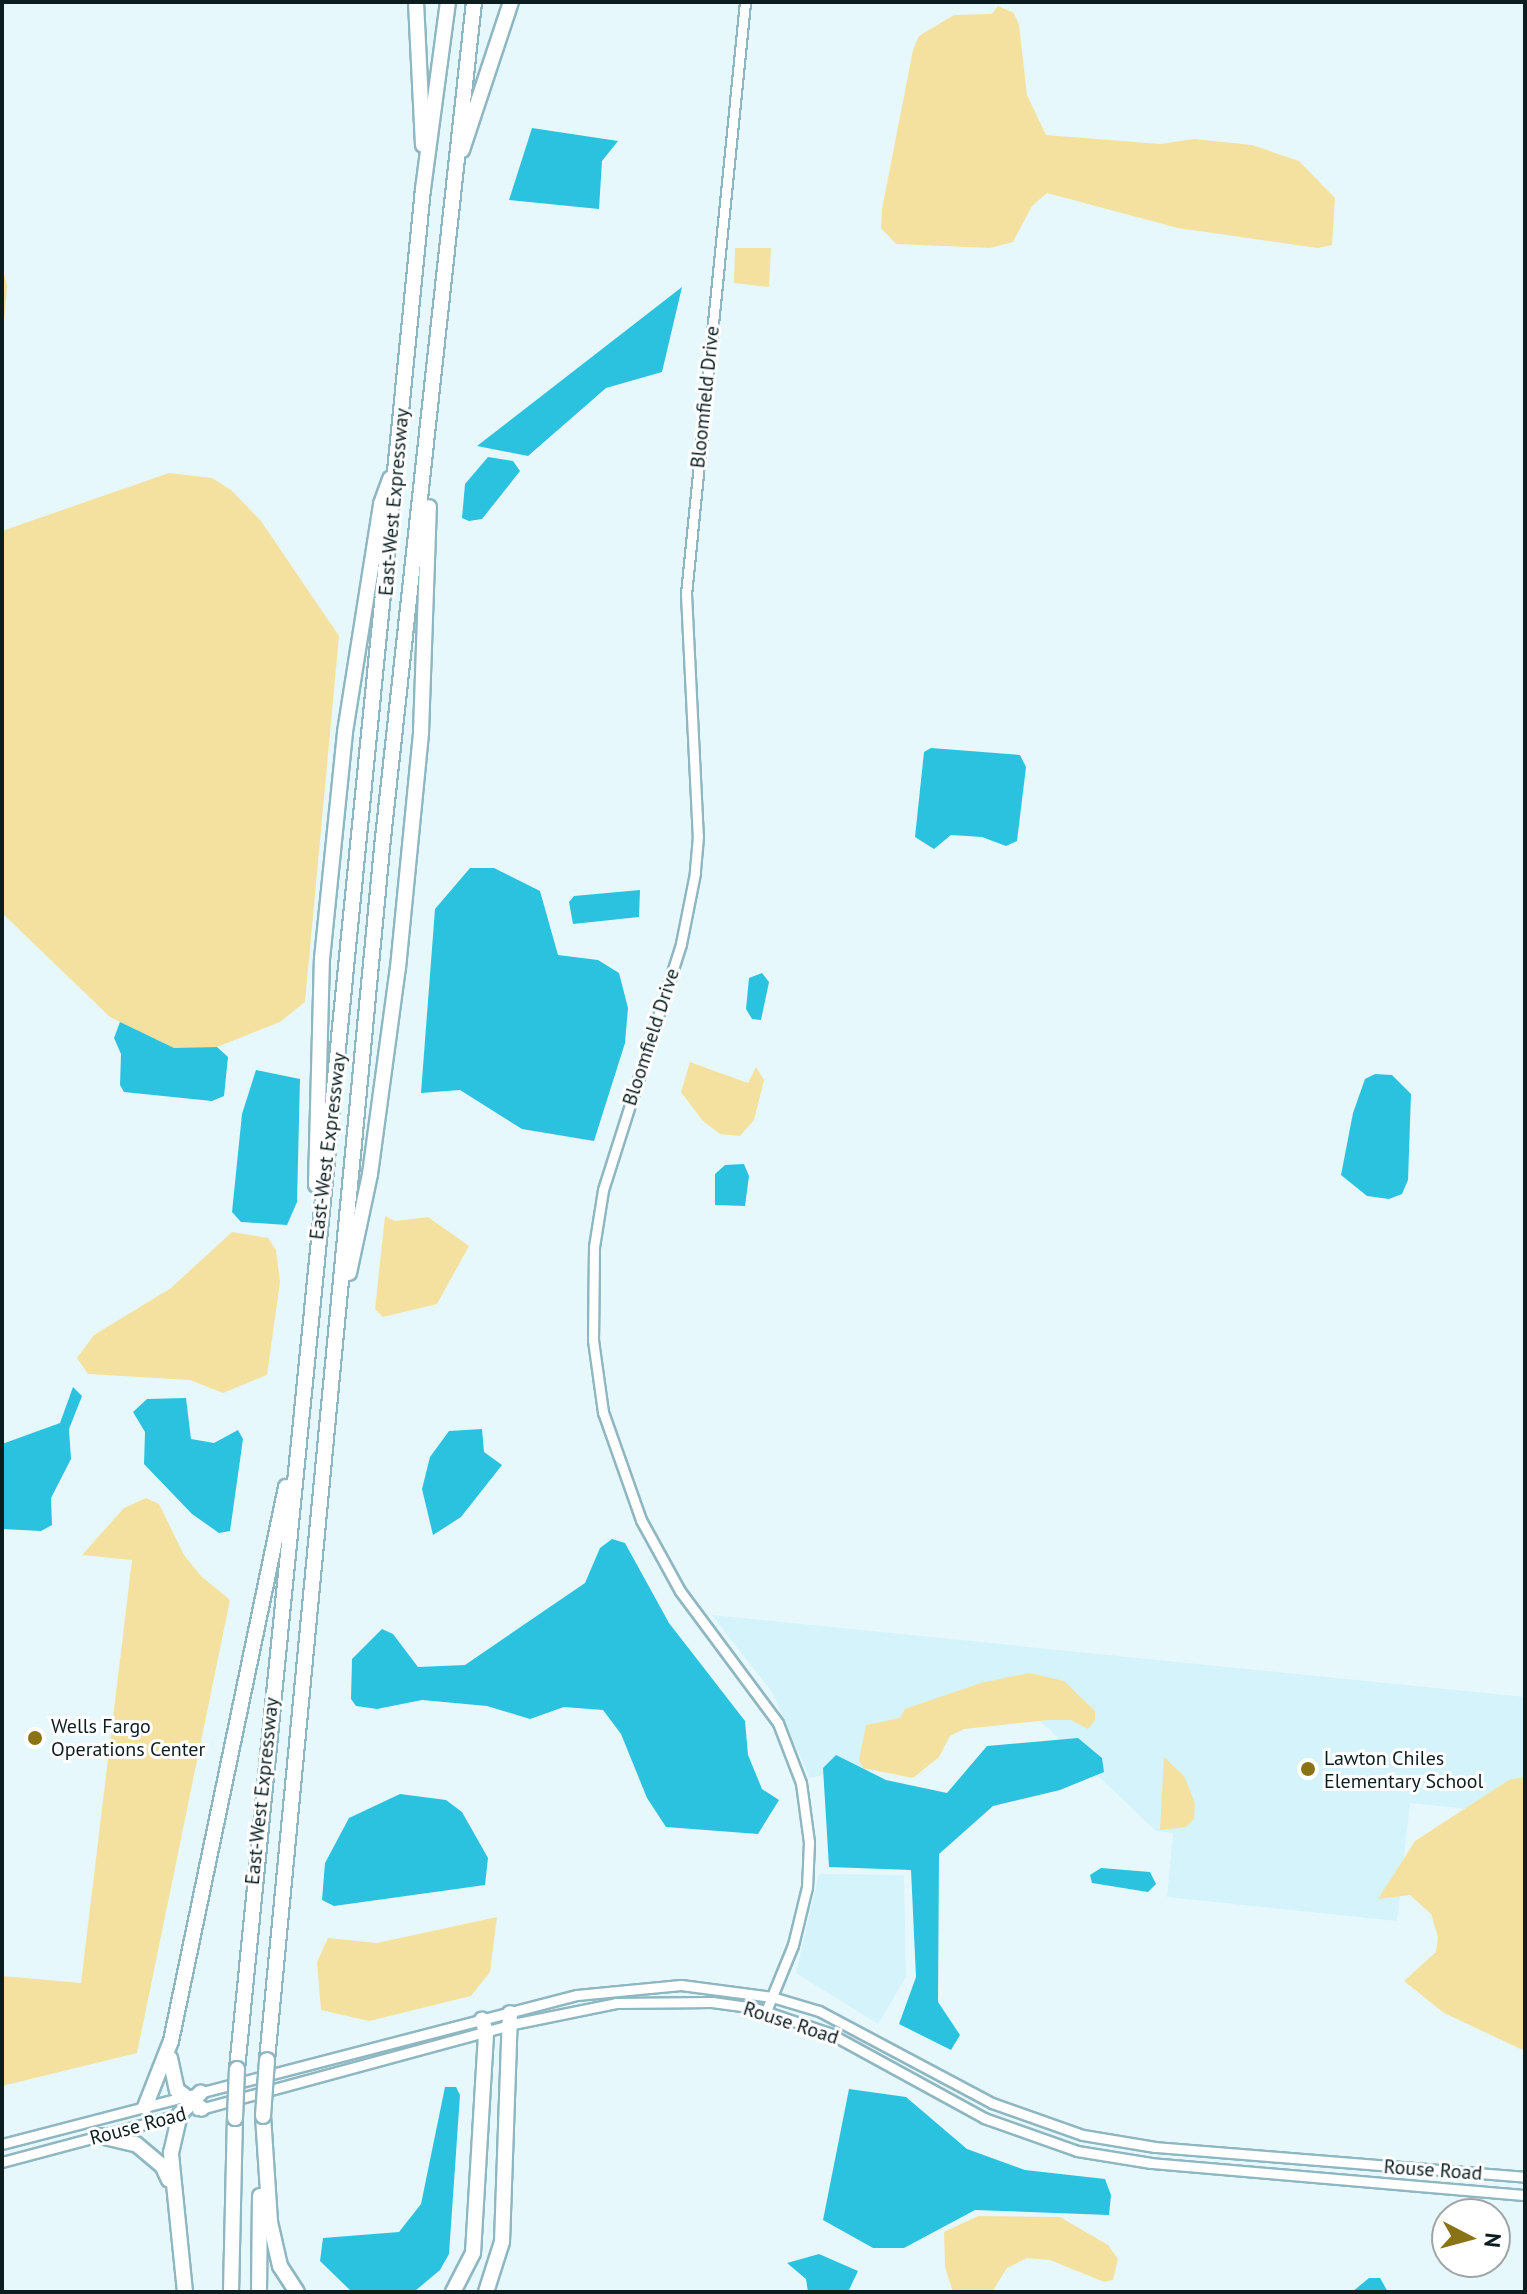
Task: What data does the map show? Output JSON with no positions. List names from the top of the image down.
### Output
{
  "streets": {
    "highway": ["East-West Expressway"],
    "street": ["Bloomfield Drive", "Rouse Road"]
  },
  "crossings": [
    ["Bloomfield Drive", "Rouse Road"]
  ],
  "places": ["Wells Fargo Operations Center", "Lawton Chiles Elementary School"],
  "north": "right"
}
